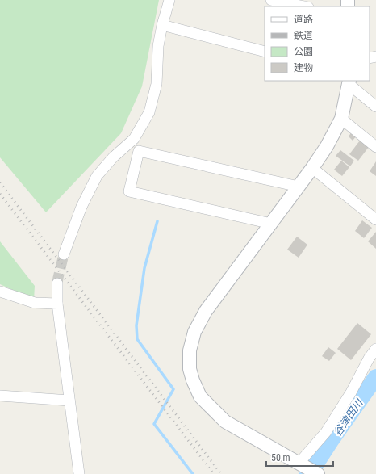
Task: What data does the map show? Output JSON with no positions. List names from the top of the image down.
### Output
{
  "water": ["谷津田川"],
  "legend": [
    "道路",
    "鉄道",
    "公園",
    "建物"
  ],
  "scale_bar": "50 m"
}
